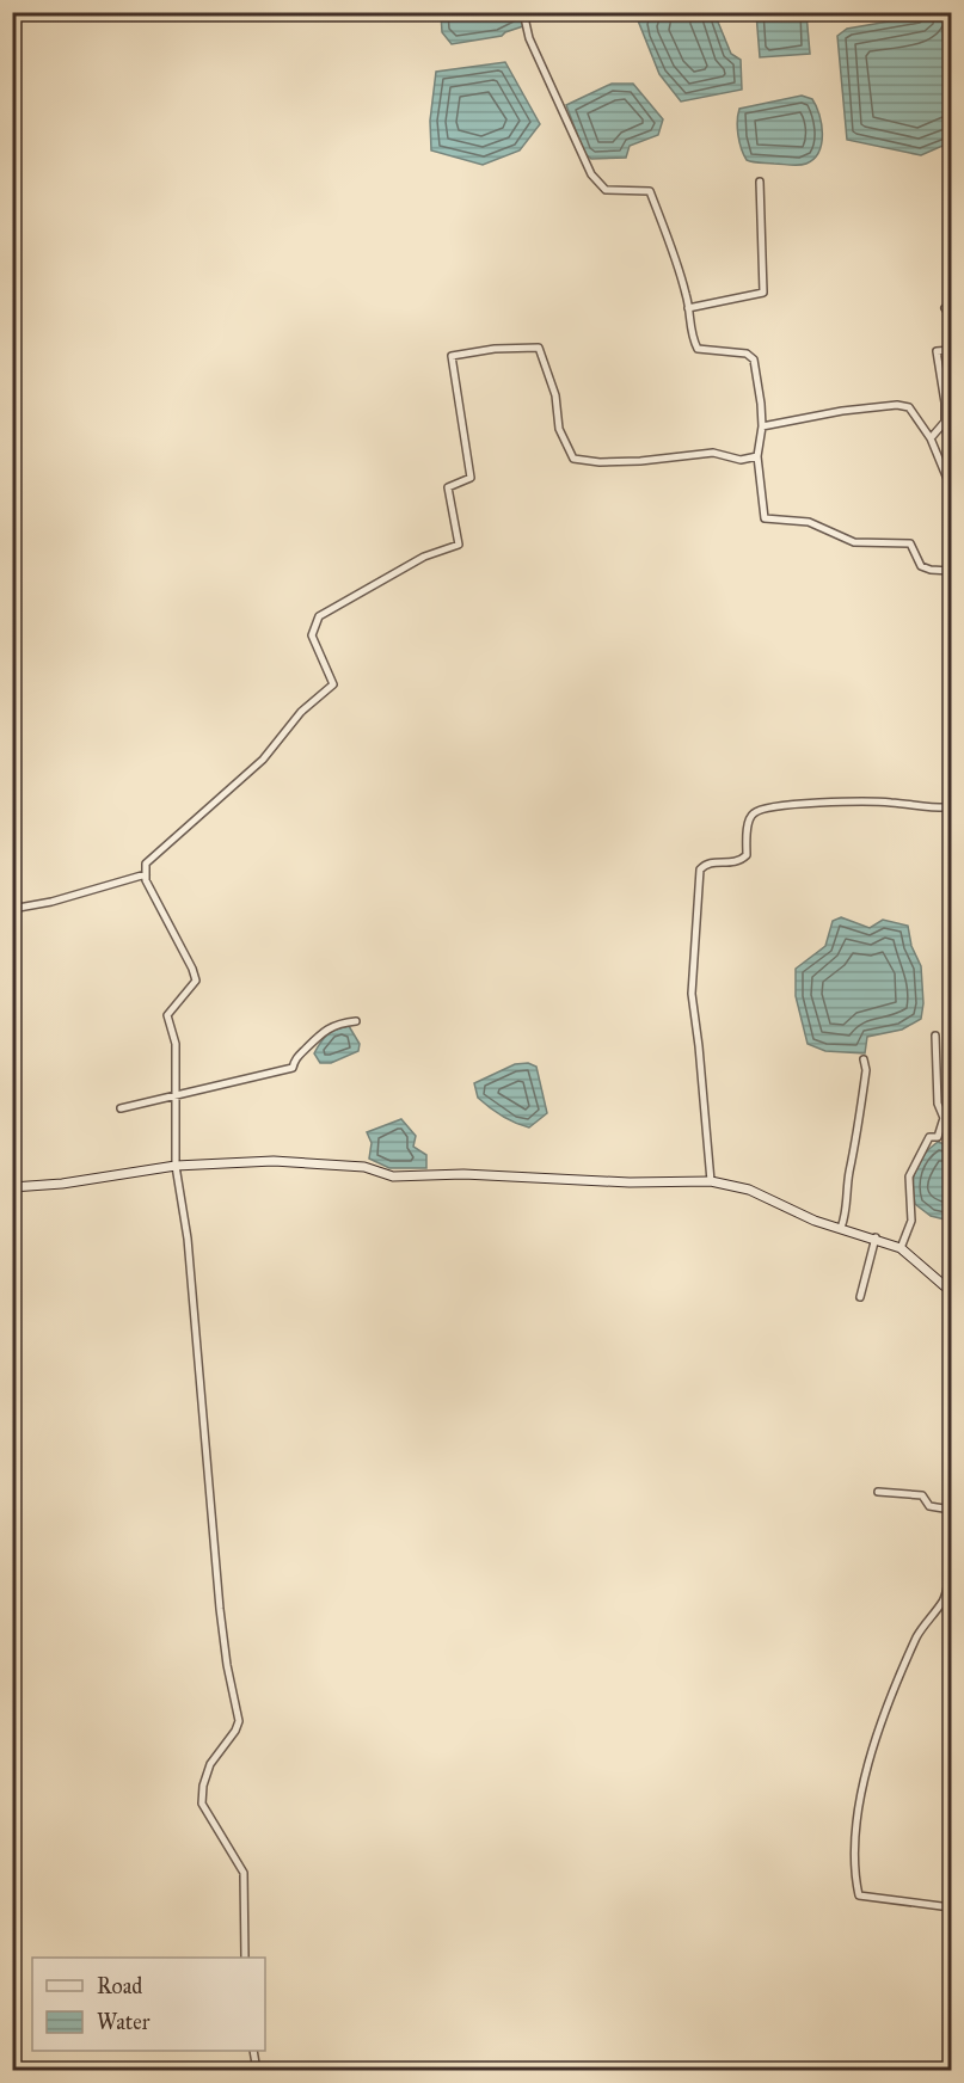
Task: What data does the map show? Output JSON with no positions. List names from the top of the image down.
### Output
{
  "legend": ["Road", "Water"]
}
